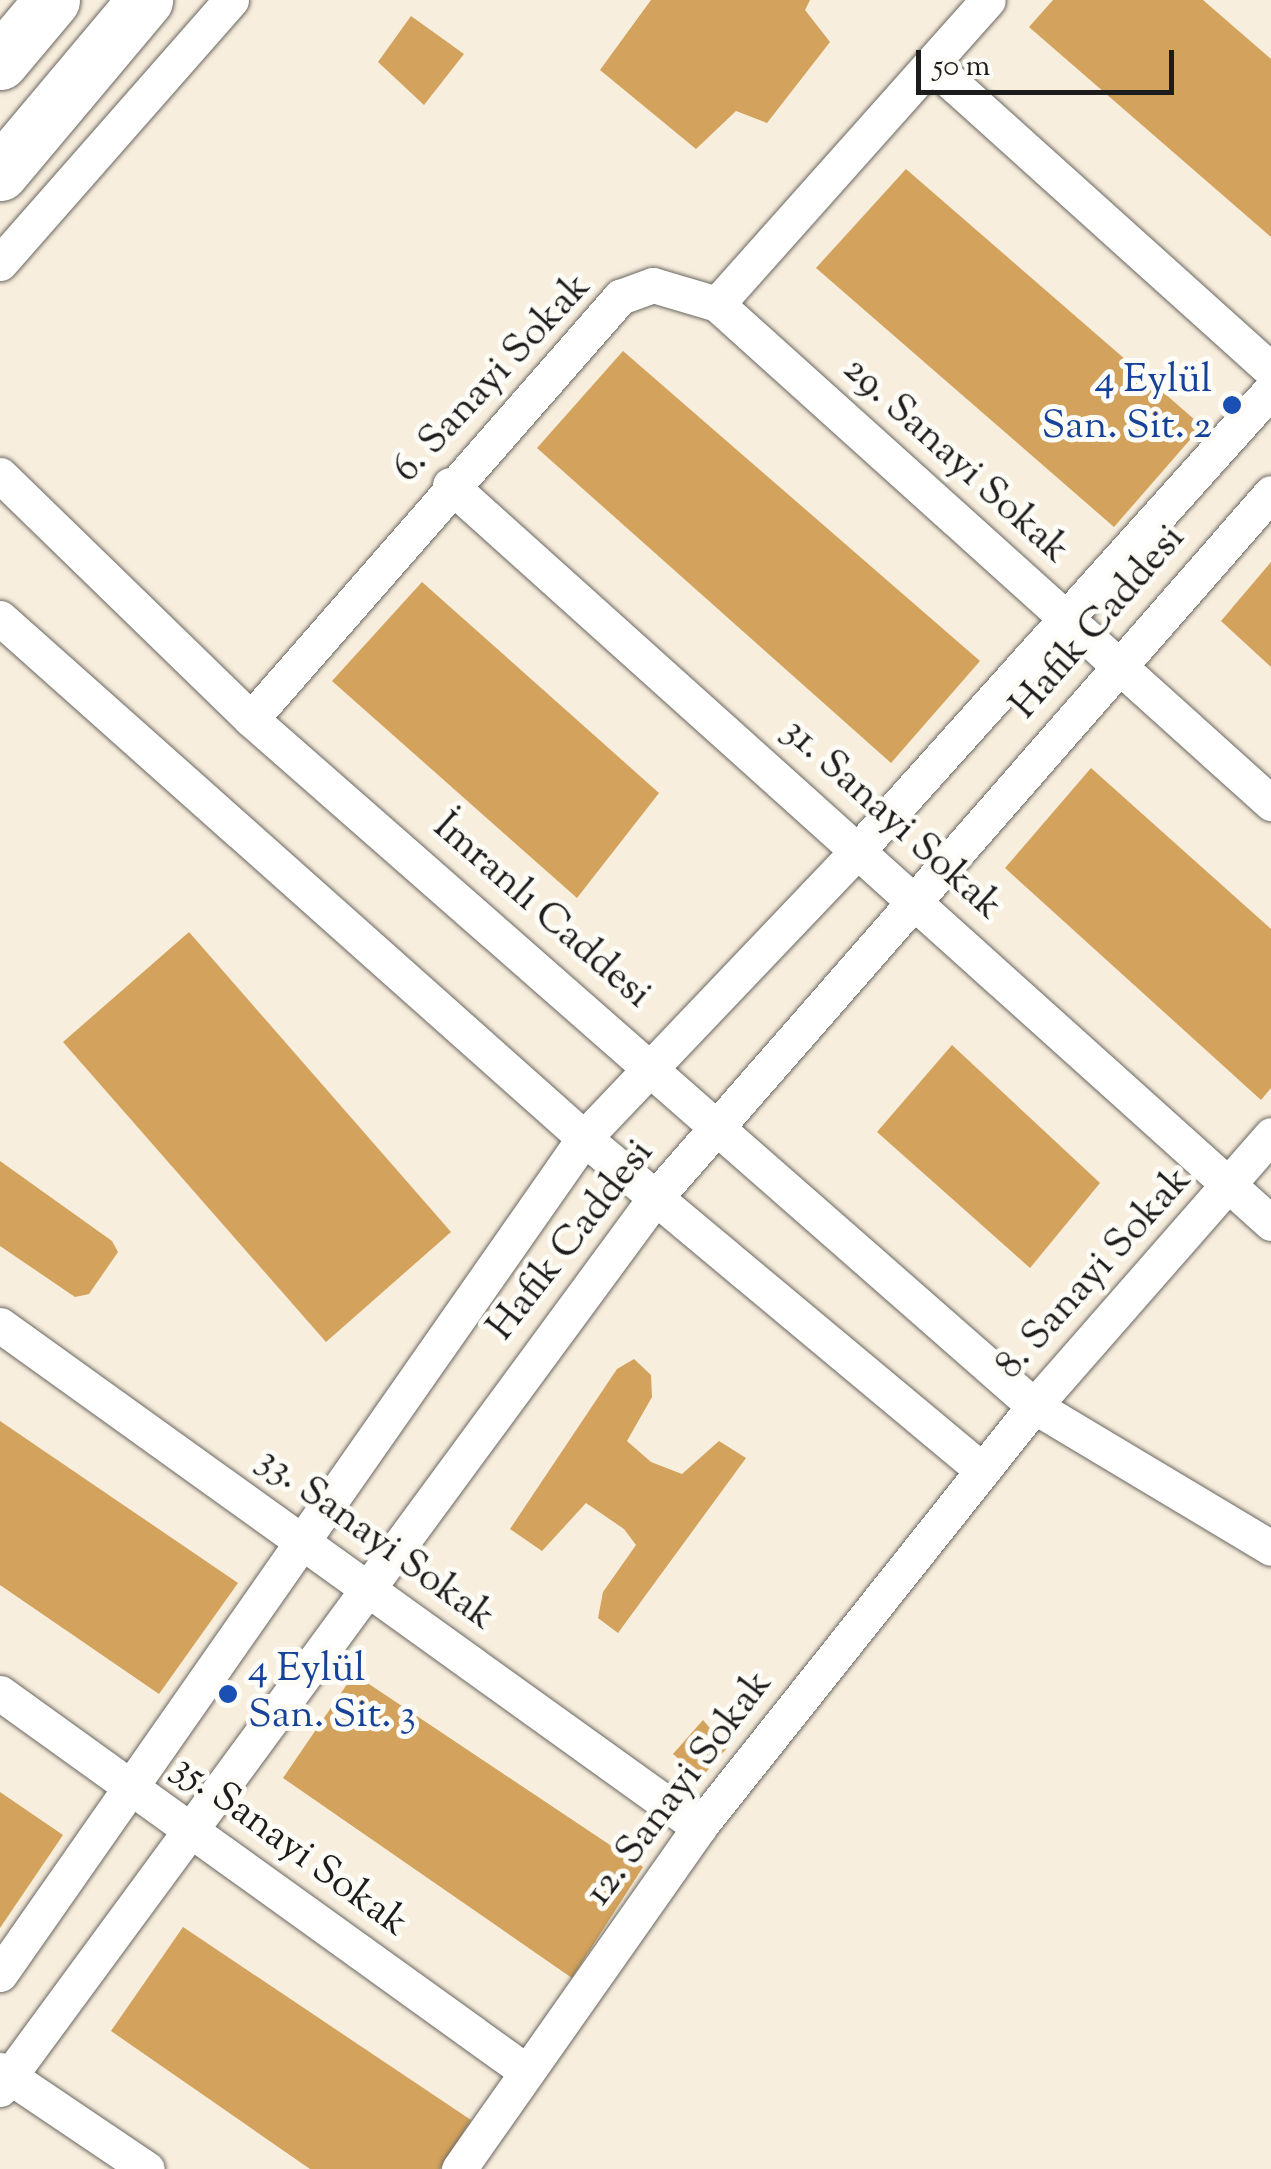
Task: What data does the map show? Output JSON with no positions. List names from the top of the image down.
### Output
{
  "streets": {
    "street": [
      "6. Sanayi Sokak",
      "29. Sanayi Sokak",
      "Hafik Caddesi",
      "31. Sanayi Sokak",
      "İmranlı Caddesi",
      "8. Sanayi Sokak",
      "33. Sanayi Sokak",
      "12. Sanayi Sokak",
      "35. Sanayi Sokak"
    ]
  },
  "crossings": [
    ["6. Sanayi Sokak", "29. Sanayi Sokak"],
    ["6. Sanayi Sokak", "31. Sanayi Sokak"],
    ["6. Sanayi Sokak", "İmranlı Caddesi"],
    ["29. Sanayi Sokak", "Hafik Caddesi"],
    ["Hafik Caddesi", "31. Sanayi Sokak"],
    ["Hafik Caddesi", "İmranlı Caddesi"],
    ["Hafik Caddesi", "33. Sanayi Sokak"],
    ["Hafik Caddesi", "35. Sanayi Sokak"],
    ["31. Sanayi Sokak", "8. Sanayi Sokak"],
    ["İmranlı Caddesi", "8. Sanayi Sokak"],
    ["8. Sanayi Sokak", "12. Sanayi Sokak"],
    ["33. Sanayi Sokak", "12. Sanayi Sokak"],
    ["12. Sanayi Sokak", "35. Sanayi Sokak"]
  ],
  "places": ["4 Eylül San. Sit. 2", "4 Eylül San. Sit. 3"],
  "scale_bar": "50 m"
}
